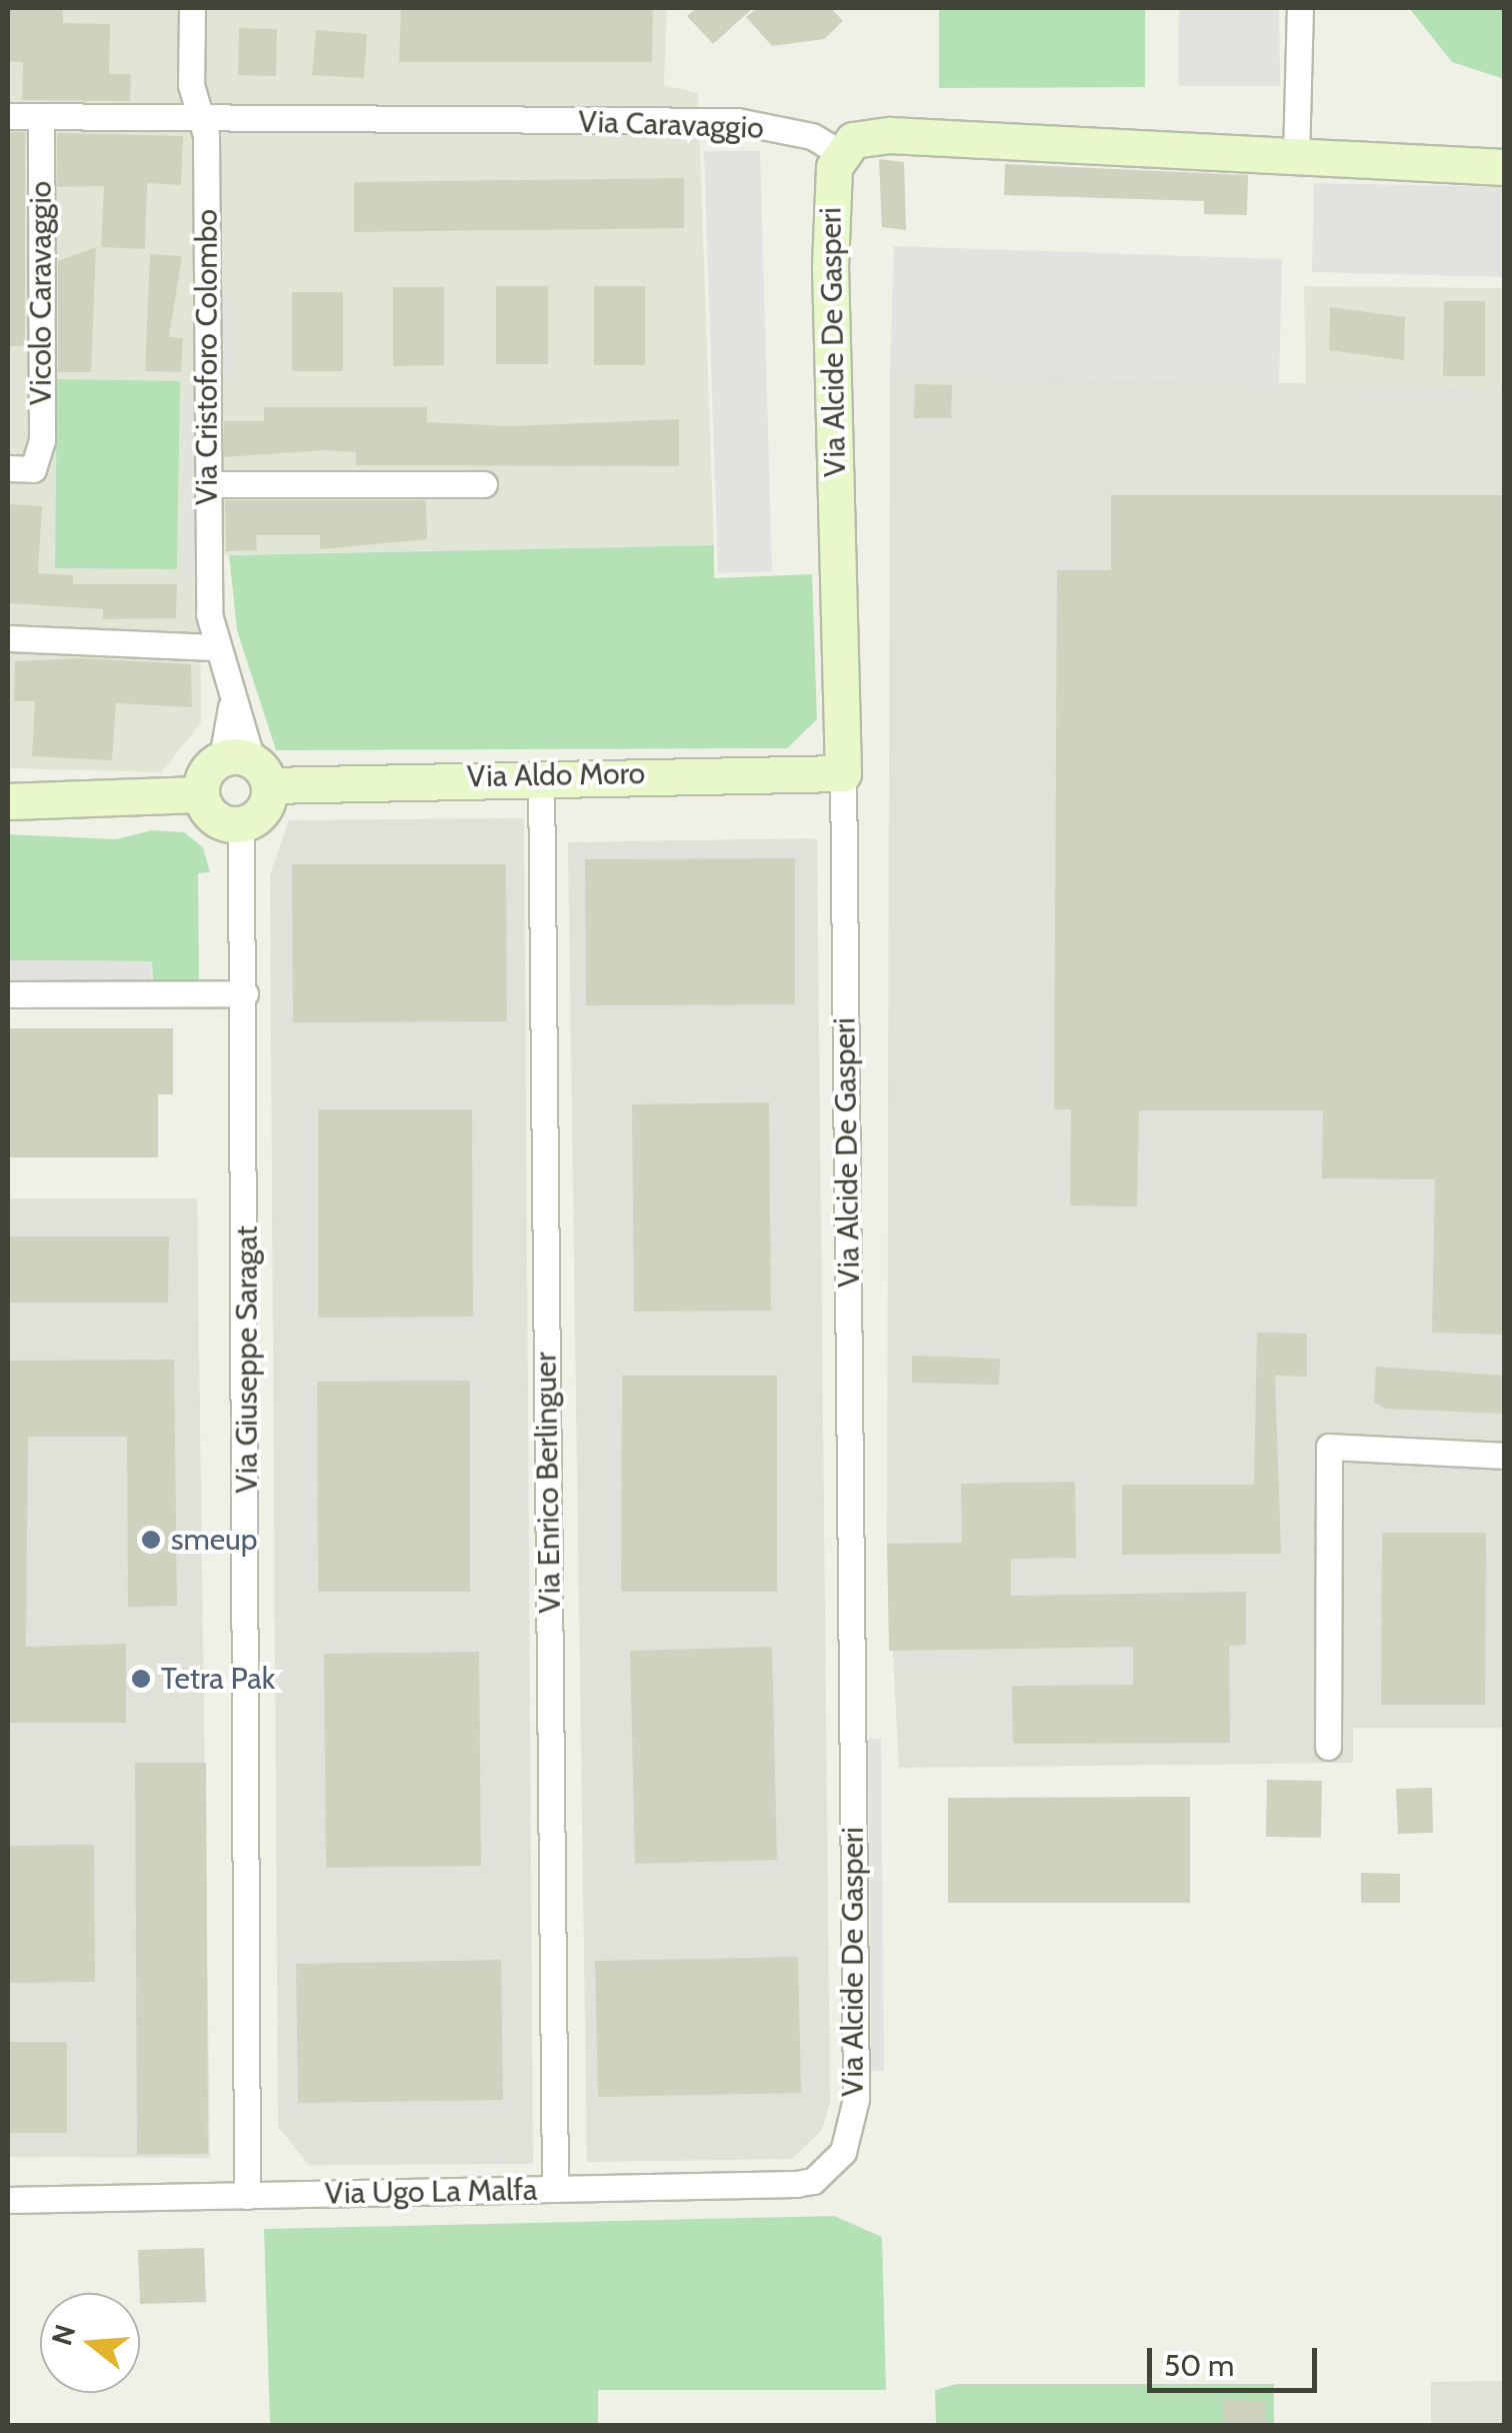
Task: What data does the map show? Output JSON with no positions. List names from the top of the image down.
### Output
{
  "streets": {
    "street": [
      "Via Caravaggio",
      "Vicolo Caravaggio",
      "Via Alcide De Gasperi",
      "Via Cristoforo Colombo",
      "Via Aldo Moro",
      "Via Giuseppe Saragat",
      "Via Enrico Berlinguer",
      "Via Ugo La Malfa"
    ]
  },
  "crossings": [
    ["Via Caravaggio", "Vicolo Caravaggio"],
    ["Via Caravaggio", "Via Alcide De Gasperi"],
    ["Via Caravaggio", "Via Cristoforo Colombo"],
    ["Via Alcide De Gasperi", "Via Aldo Moro"],
    ["Via Alcide De Gasperi", "Via Ugo La Malfa"],
    ["Via Cristoforo Colombo", "Via Aldo Moro"],
    ["Via Cristoforo Colombo", "Via Giuseppe Saragat"],
    ["Via Aldo Moro", "Via Giuseppe Saragat"],
    ["Via Aldo Moro", "Via Enrico Berlinguer"],
    ["Via Giuseppe Saragat", "Via Ugo La Malfa"],
    ["Via Enrico Berlinguer", "Via Ugo La Malfa"]
  ],
  "places": ["smeup", "Tetra Pak"],
  "scale_bar": "50 m",
  "north": "left"
}
